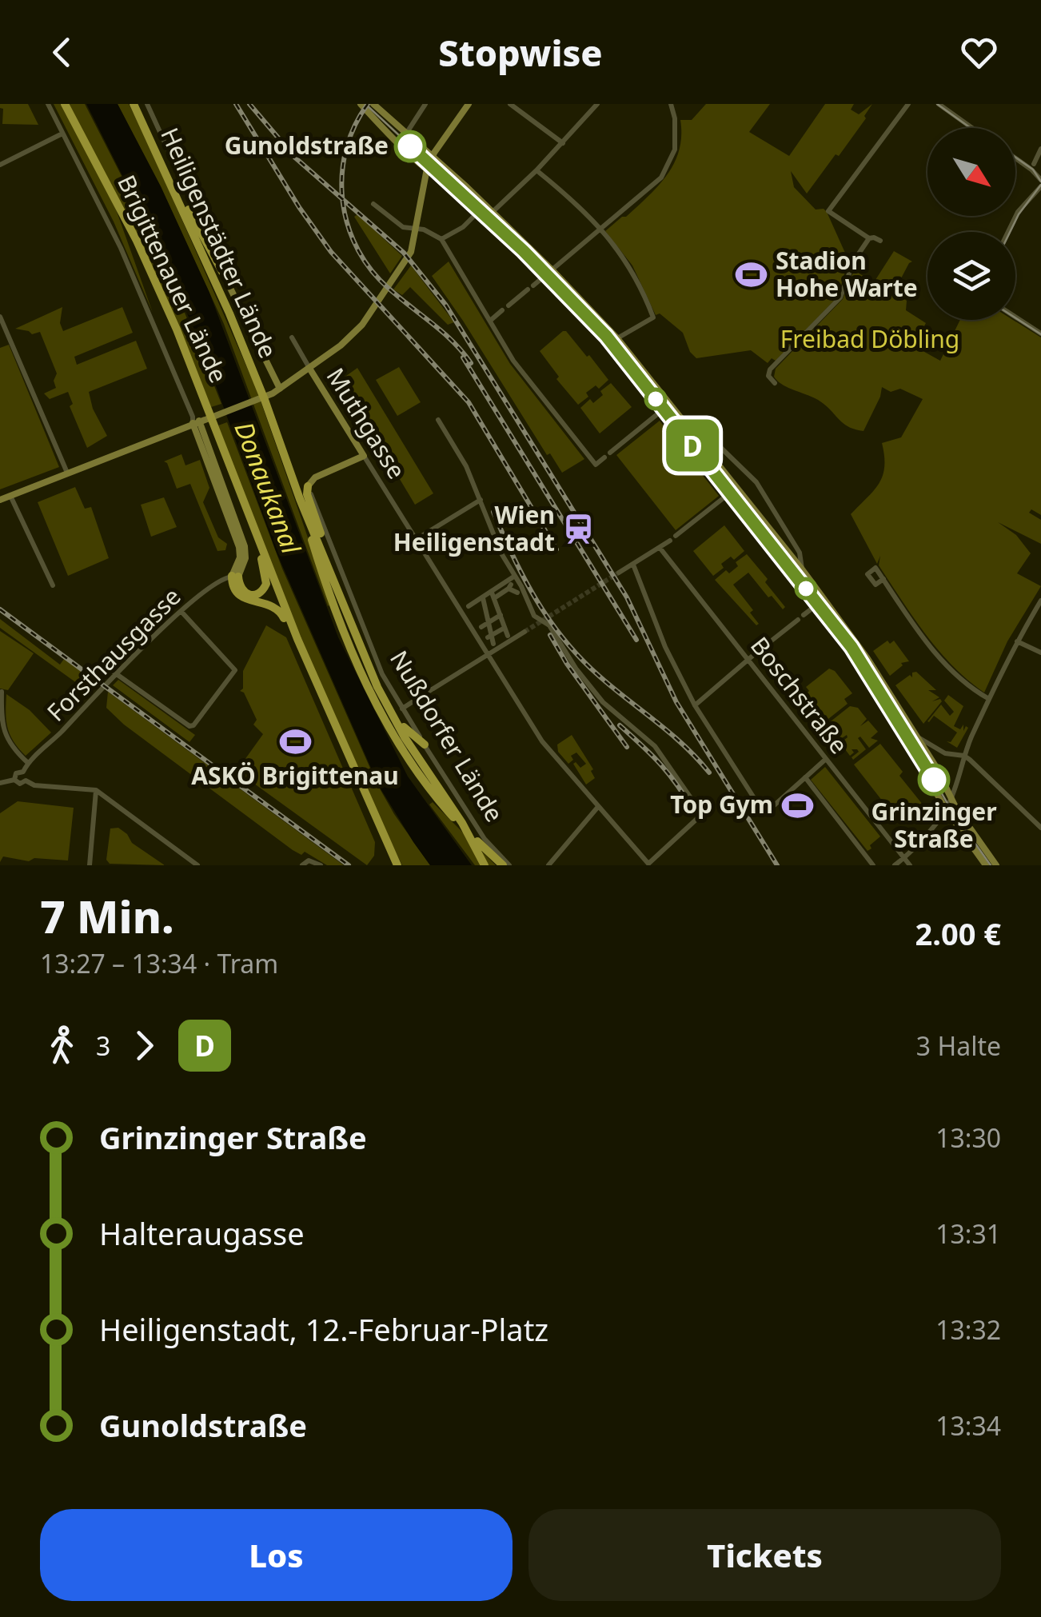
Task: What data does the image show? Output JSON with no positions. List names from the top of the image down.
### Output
{
  "streets": {
    "highway": ["Heiligenstädter Lände", "Brigittenauer Lände", "Nußdorfer Lände"],
    "main road": ["Muthgasse"],
    "street": ["Forsthausgasse", "Boschstraße"]
  },
  "crossings": [
    ["Heiligenstädter Lände", "Nußdorfer Lände"],
    ["Brigittenauer Lände", "Forsthausgasse"]
  ],
  "water": ["Donaukanal"],
  "parks": ["Freibad Döbling"],
  "places": {
    "other": ["Gunoldstraße", "Grinzinger Straße"],
    "sports": ["Stadion Hohe Warte", "ASKÖ Brigittenau", "Top Gym"],
    "station": ["Wien Heiligenstadt"]
  },
  "lines": ["tram line D"],
  "north": "bottom right",
  "page": {
    "header": "Stopwise",
    "on_map": "D",
    "heading": ["7 Min.", "13:27 – 13:34 · Tram", "2.00 €"],
    "legs": ["3", "D", "3 Halte"],
    "list": [
      {
        "name": "Grinzinger Straße",
        "value": "13:30"
      },
      {
        "name": "Halteraugasse",
        "value": "13:31"
      },
      {
        "name": "Heiligenstadt, 12.-Februar-Platz",
        "value": "13:32"
      },
      {
        "name": "Gunoldstraße",
        "value": "13:34"
      }
    ],
    "buttons": ["Los", "Tickets"]
  }
}
